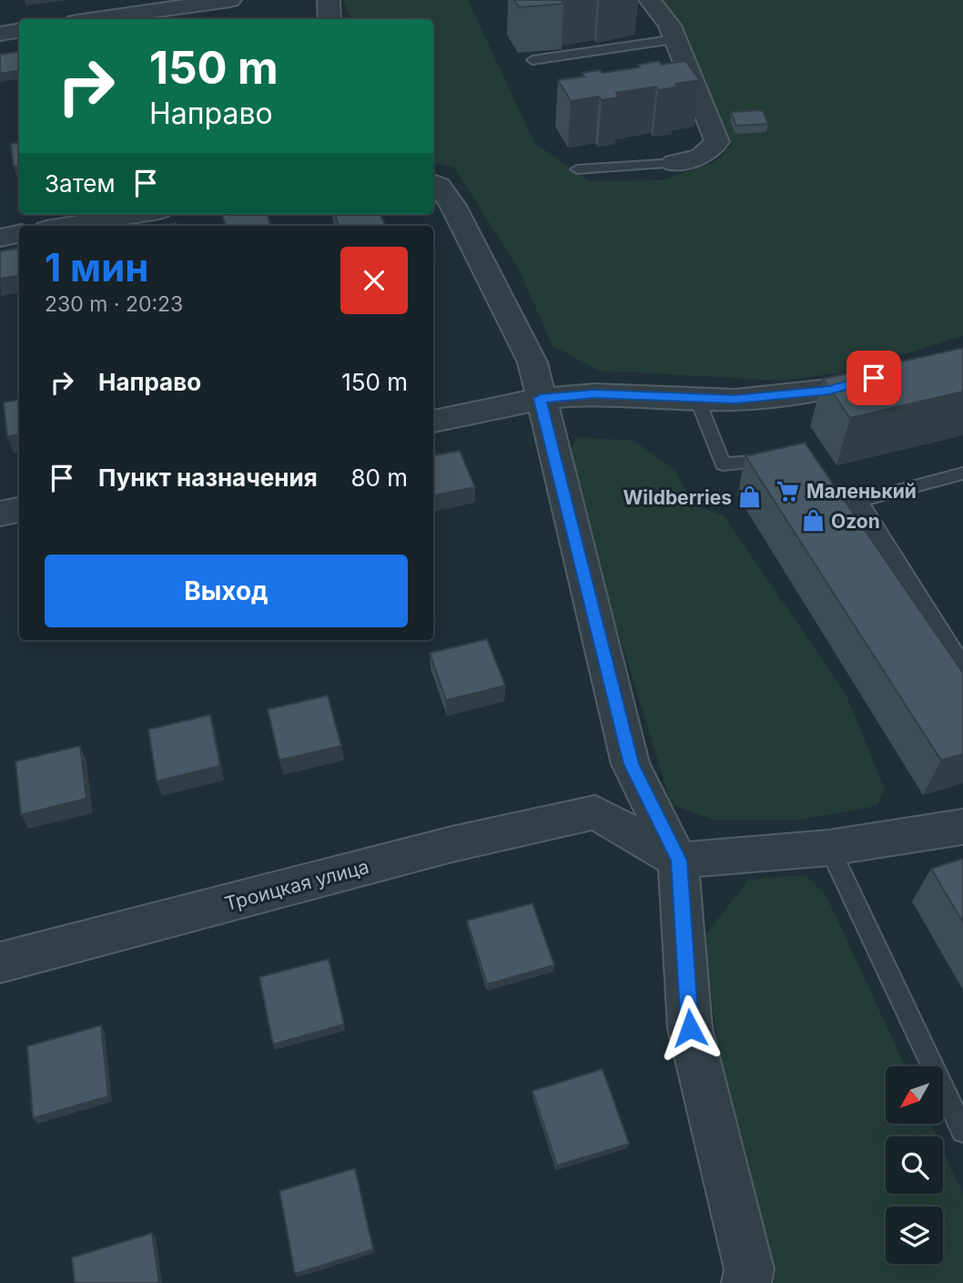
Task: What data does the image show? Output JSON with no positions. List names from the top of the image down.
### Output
{
  "streets": {
    "street": ["Троицкая улица"]
  },
  "places": {
    "supermarket": ["Маленький"],
    "shop": ["Wildberries", "Ozon"]
  },
  "north": "bottom left",
  "page": {
    "turn": ["150 m", "Направо"],
    "then": "Затем",
    "heading": ["1 мин", "230 m · 20:23"],
    "list": [
      {
        "name": "Направо",
        "value": "150 m"
      },
      {
        "name": "Пункт назначения",
        "value": "80 m"
      }
    ],
    "buttons": "Выход"
  }
}
